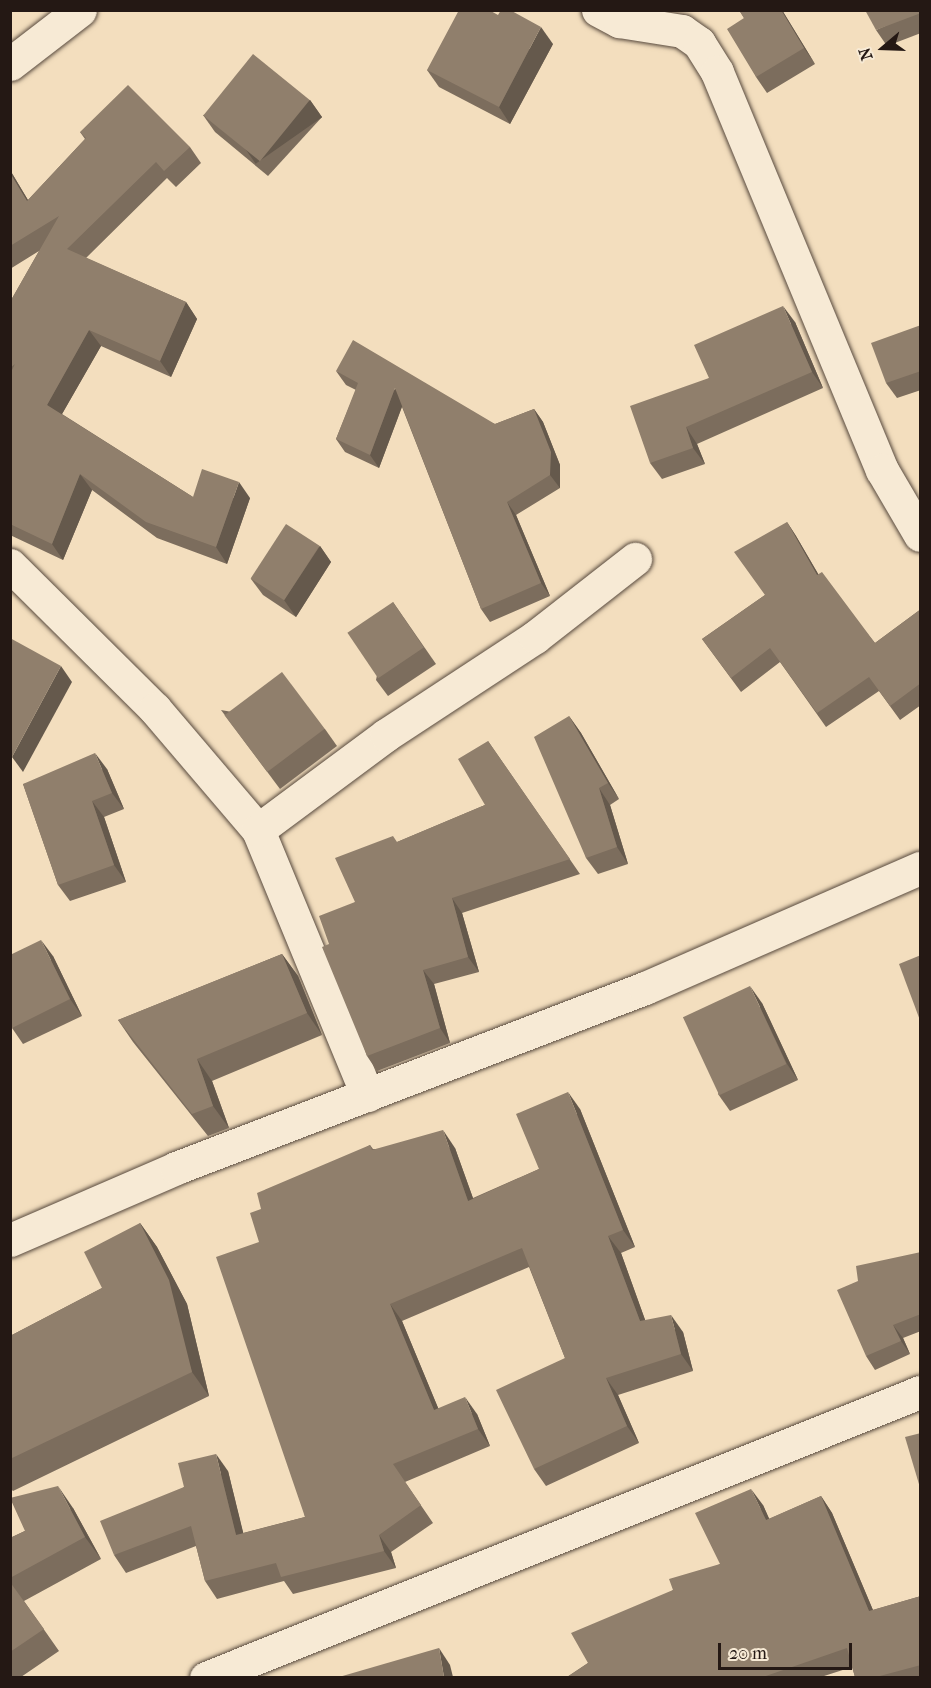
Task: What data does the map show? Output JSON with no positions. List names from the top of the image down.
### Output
{
  "scale_bar": "20 m",
  "north": "left"
}
